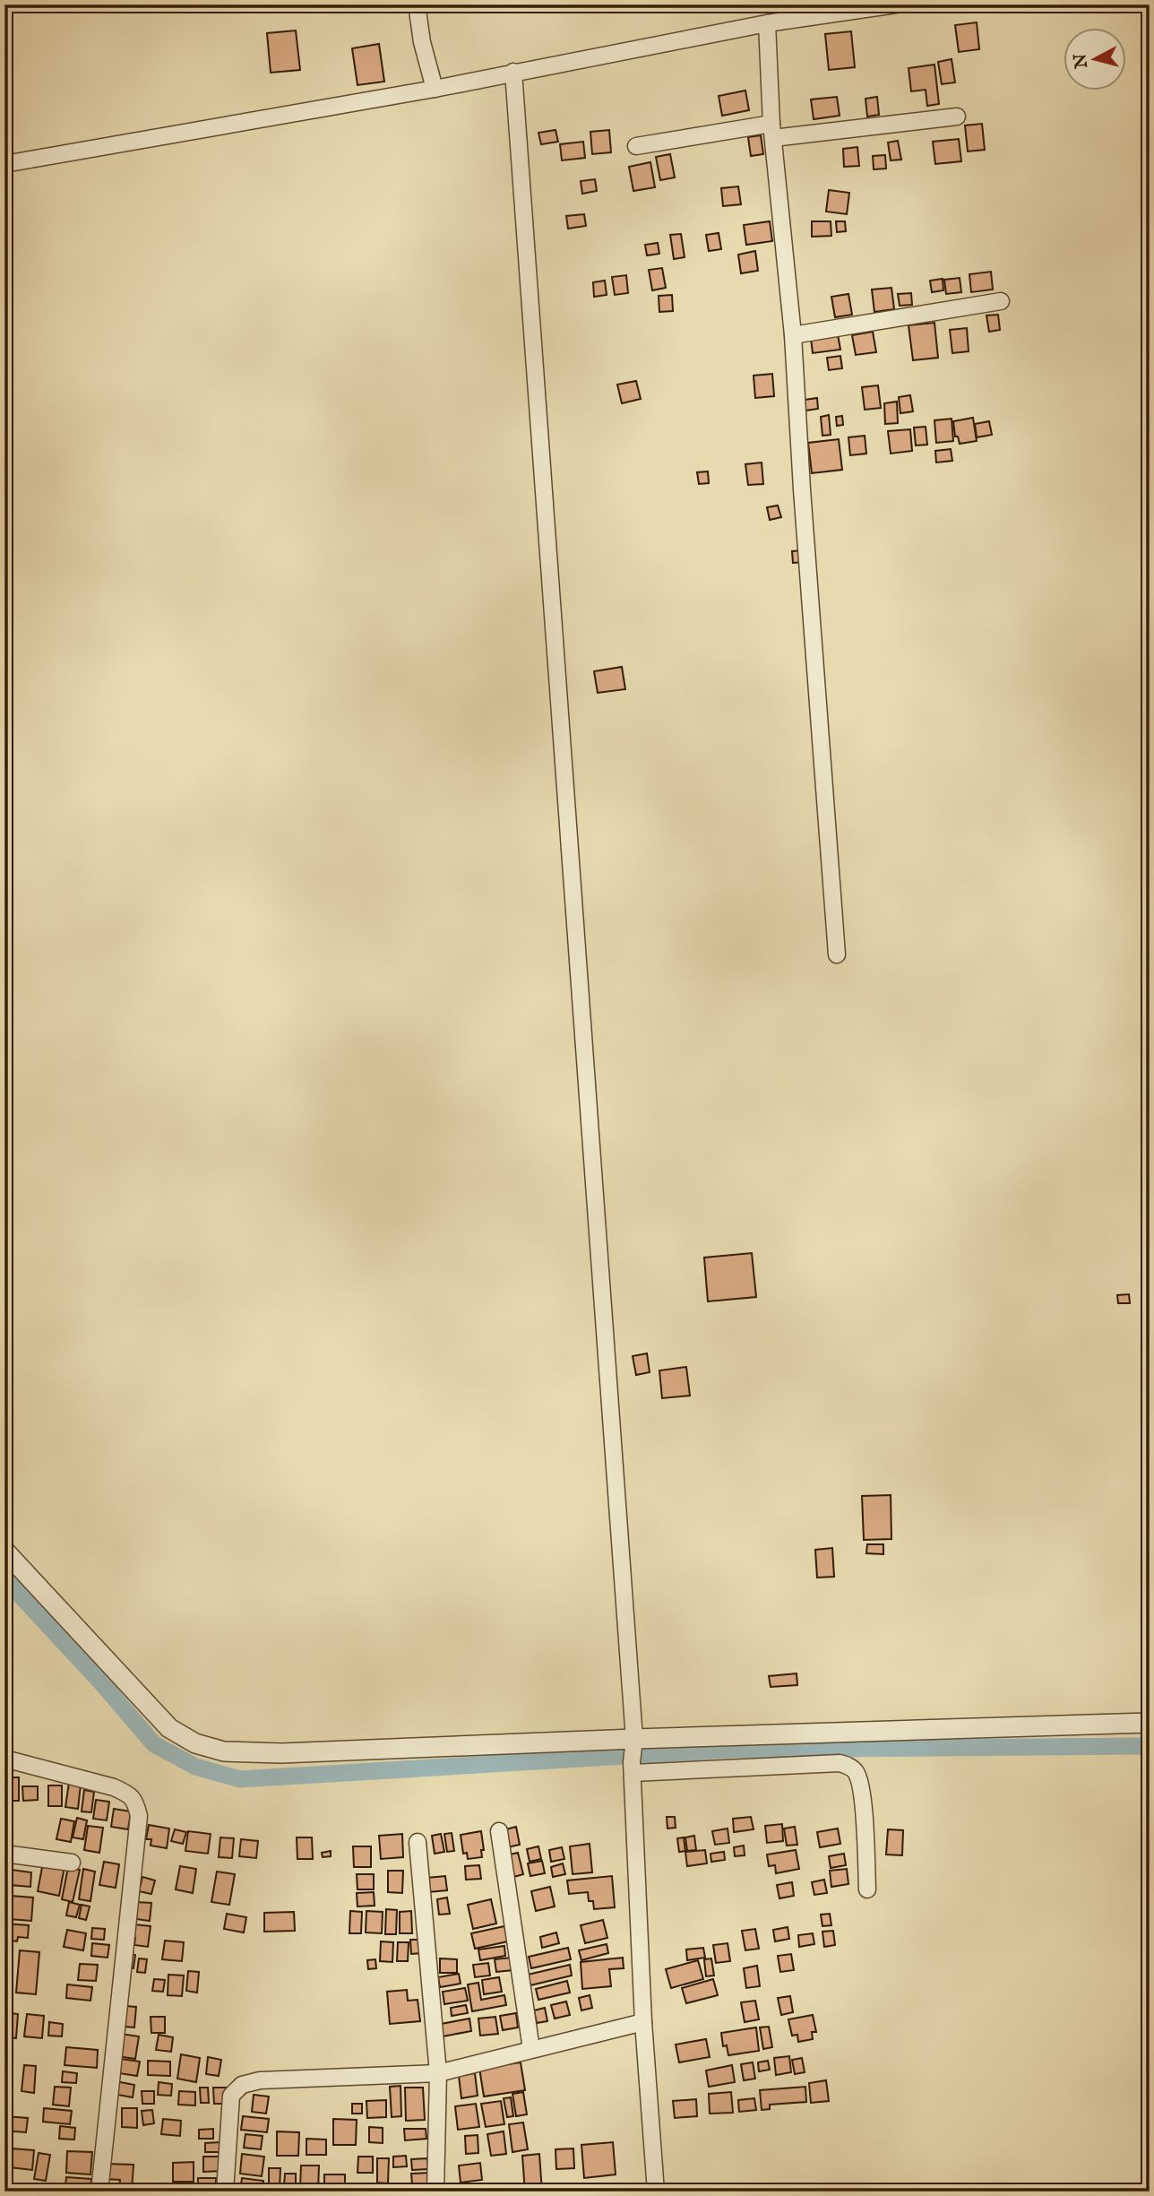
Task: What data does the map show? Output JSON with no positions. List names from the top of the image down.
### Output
{
  "north": "left"
}
